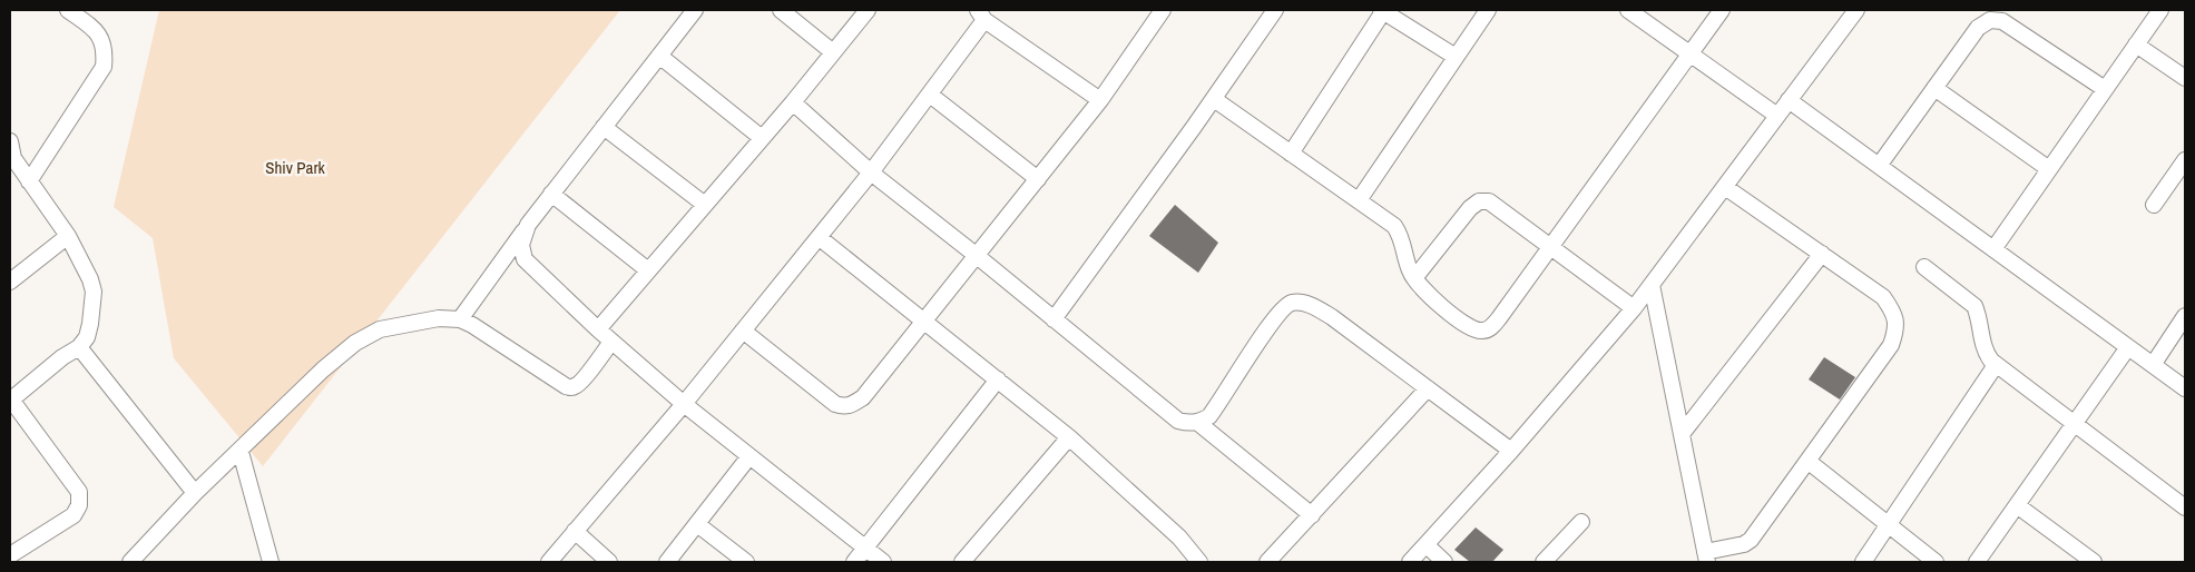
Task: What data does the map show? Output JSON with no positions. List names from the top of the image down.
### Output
{
  "parks": ["Shiv Park"]
}
